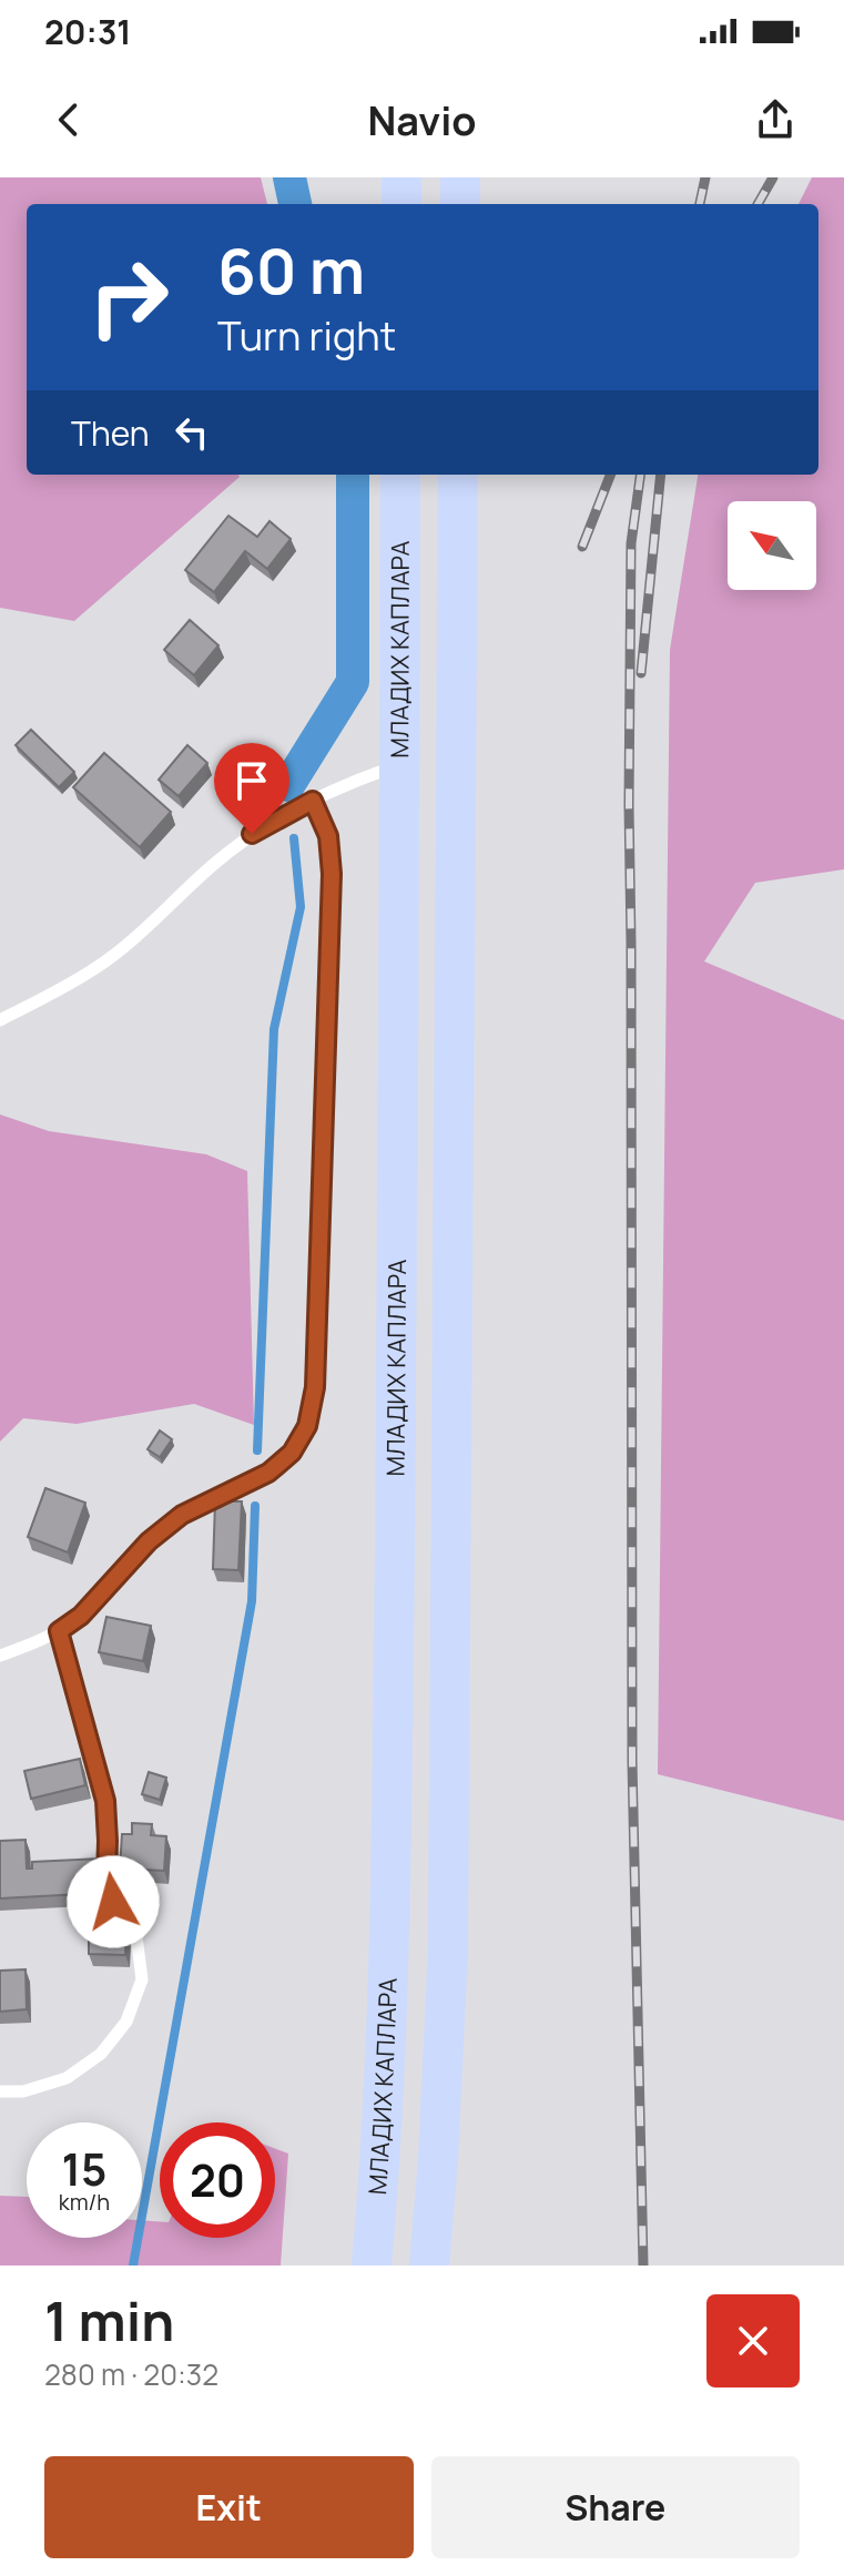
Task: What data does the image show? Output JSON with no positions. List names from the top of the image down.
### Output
{
  "streets": {
    "highway": ["МЛАДИХ КАПЛАРА"]
  },
  "north": "top left",
  "page": {
    "status": "20:31",
    "header": "Navio",
    "turn": ["60 m", "Turn right"],
    "then": "Then",
    "speed": "15 km/h",
    "limit": "20",
    "heading": ["1 min", "280 m · 20:32"],
    "buttons": ["Exit", "Share"]
  }
}
